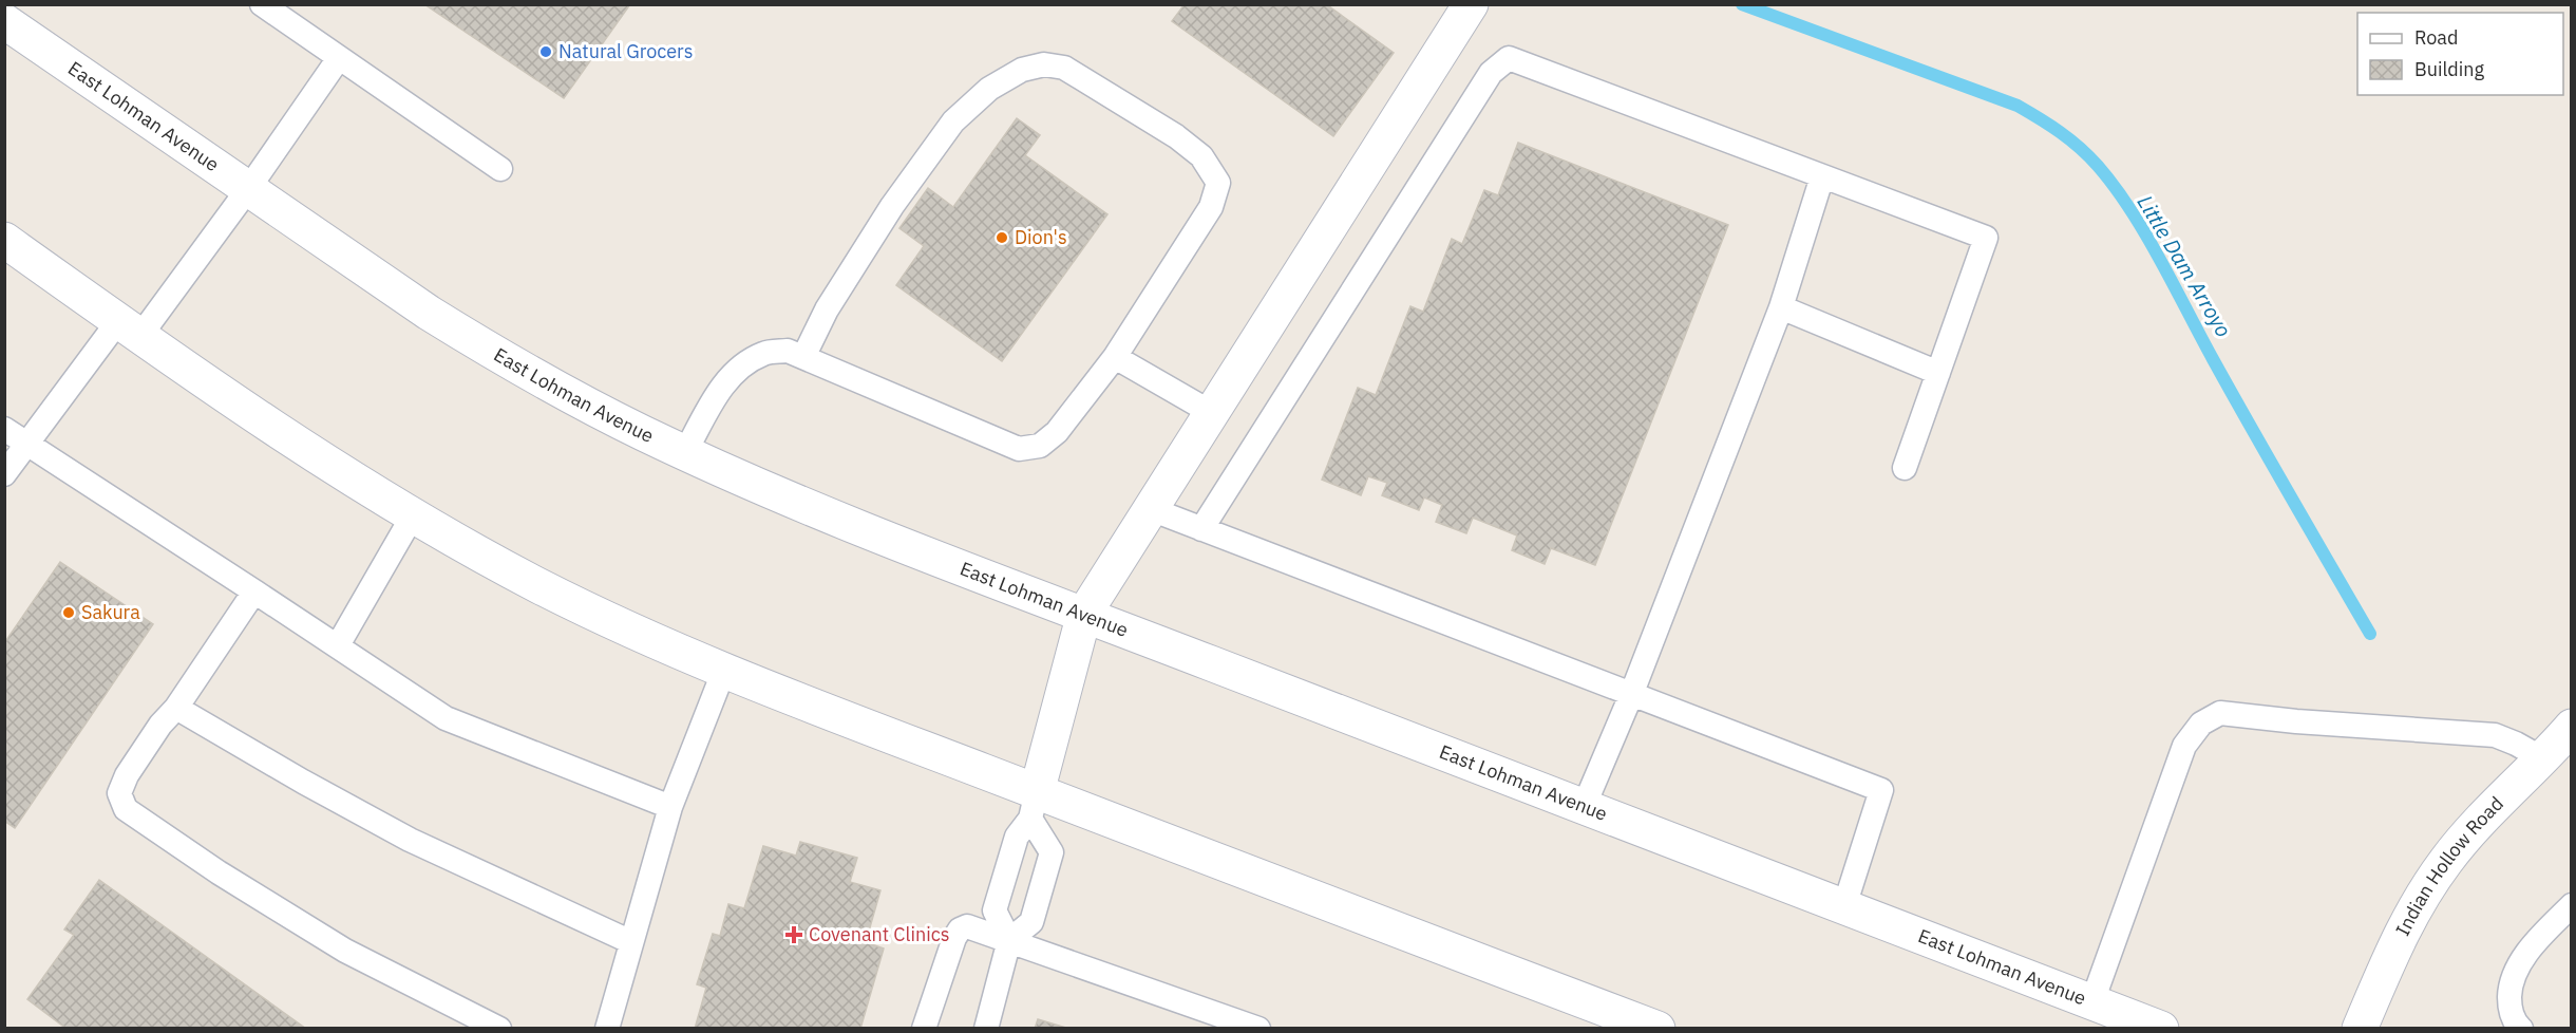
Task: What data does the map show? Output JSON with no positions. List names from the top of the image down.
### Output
{
  "streets": {
    "main road": ["East Lohman Avenue", "Indian Hollow Road"]
  },
  "water": ["Little Dam Arroyo"],
  "places": {
    "other": ["Natural Grocers", "Dion's", "Sakura"],
    "health": ["Covenant Clinics"]
  },
  "legend": ["Road", "Building"]
}
